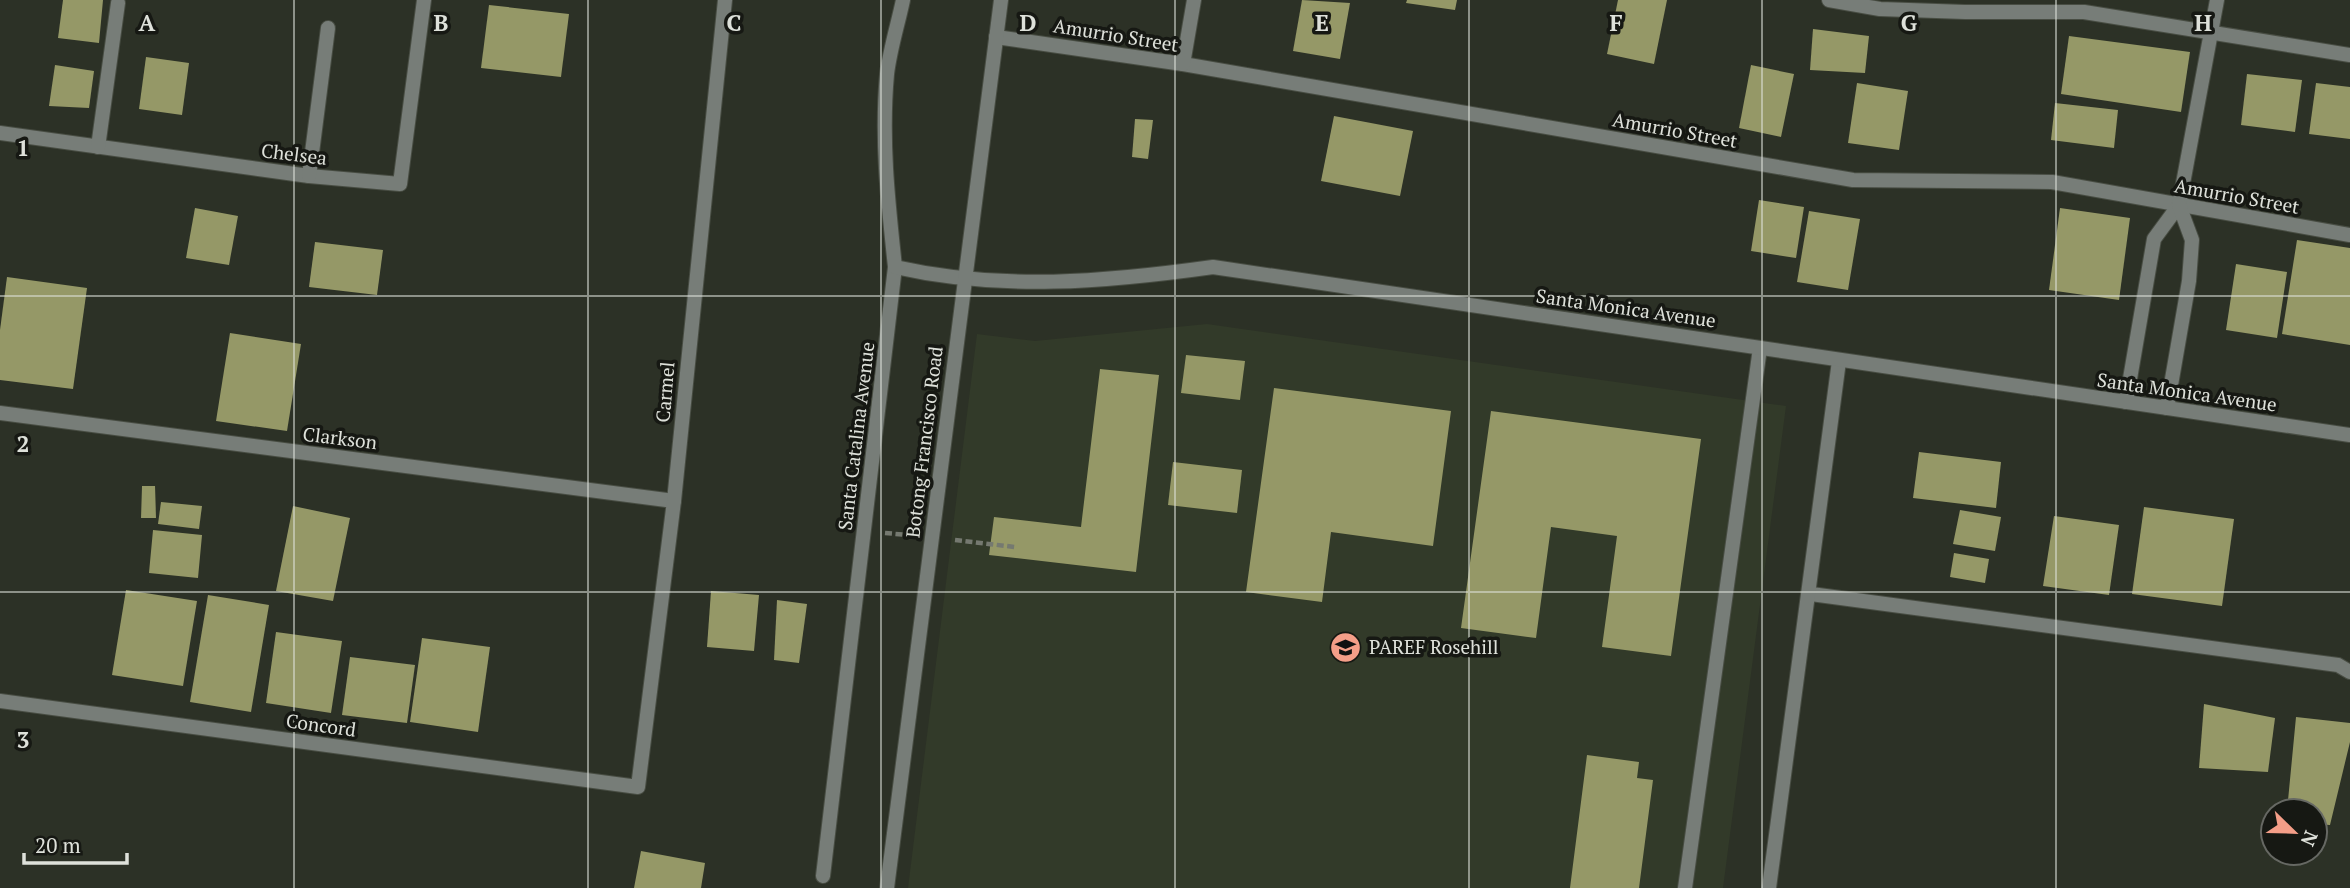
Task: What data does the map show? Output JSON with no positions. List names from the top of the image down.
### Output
{
  "streets": {
    "street": [
      "Amurrio Street",
      "Chelsea",
      "Santa Monica Avenue",
      "Carmel",
      "Santa Catalina Avenue",
      "Clarkson",
      "Botong Francisco Road",
      "Concord"
    ]
  },
  "crossings": [
    ["Amurrio Street", "Botong Francisco Road"],
    ["Santa Monica Avenue", "Santa Catalina Avenue"],
    ["Santa Monica Avenue", "Botong Francisco Road"],
    ["Carmel", "Clarkson"],
    ["Carmel", "Concord"]
  ],
  "places": {
    "school or university": ["PAREF Rosehill"]
  },
  "scale_bar": "20 m",
  "north": "bottom right",
  "grid": {
    "columns": [
      "A",
      "B",
      "C",
      "D",
      "E",
      "F",
      "G",
      "H"
    ],
    "rows": ["1", "2", "3"]
  }
}
